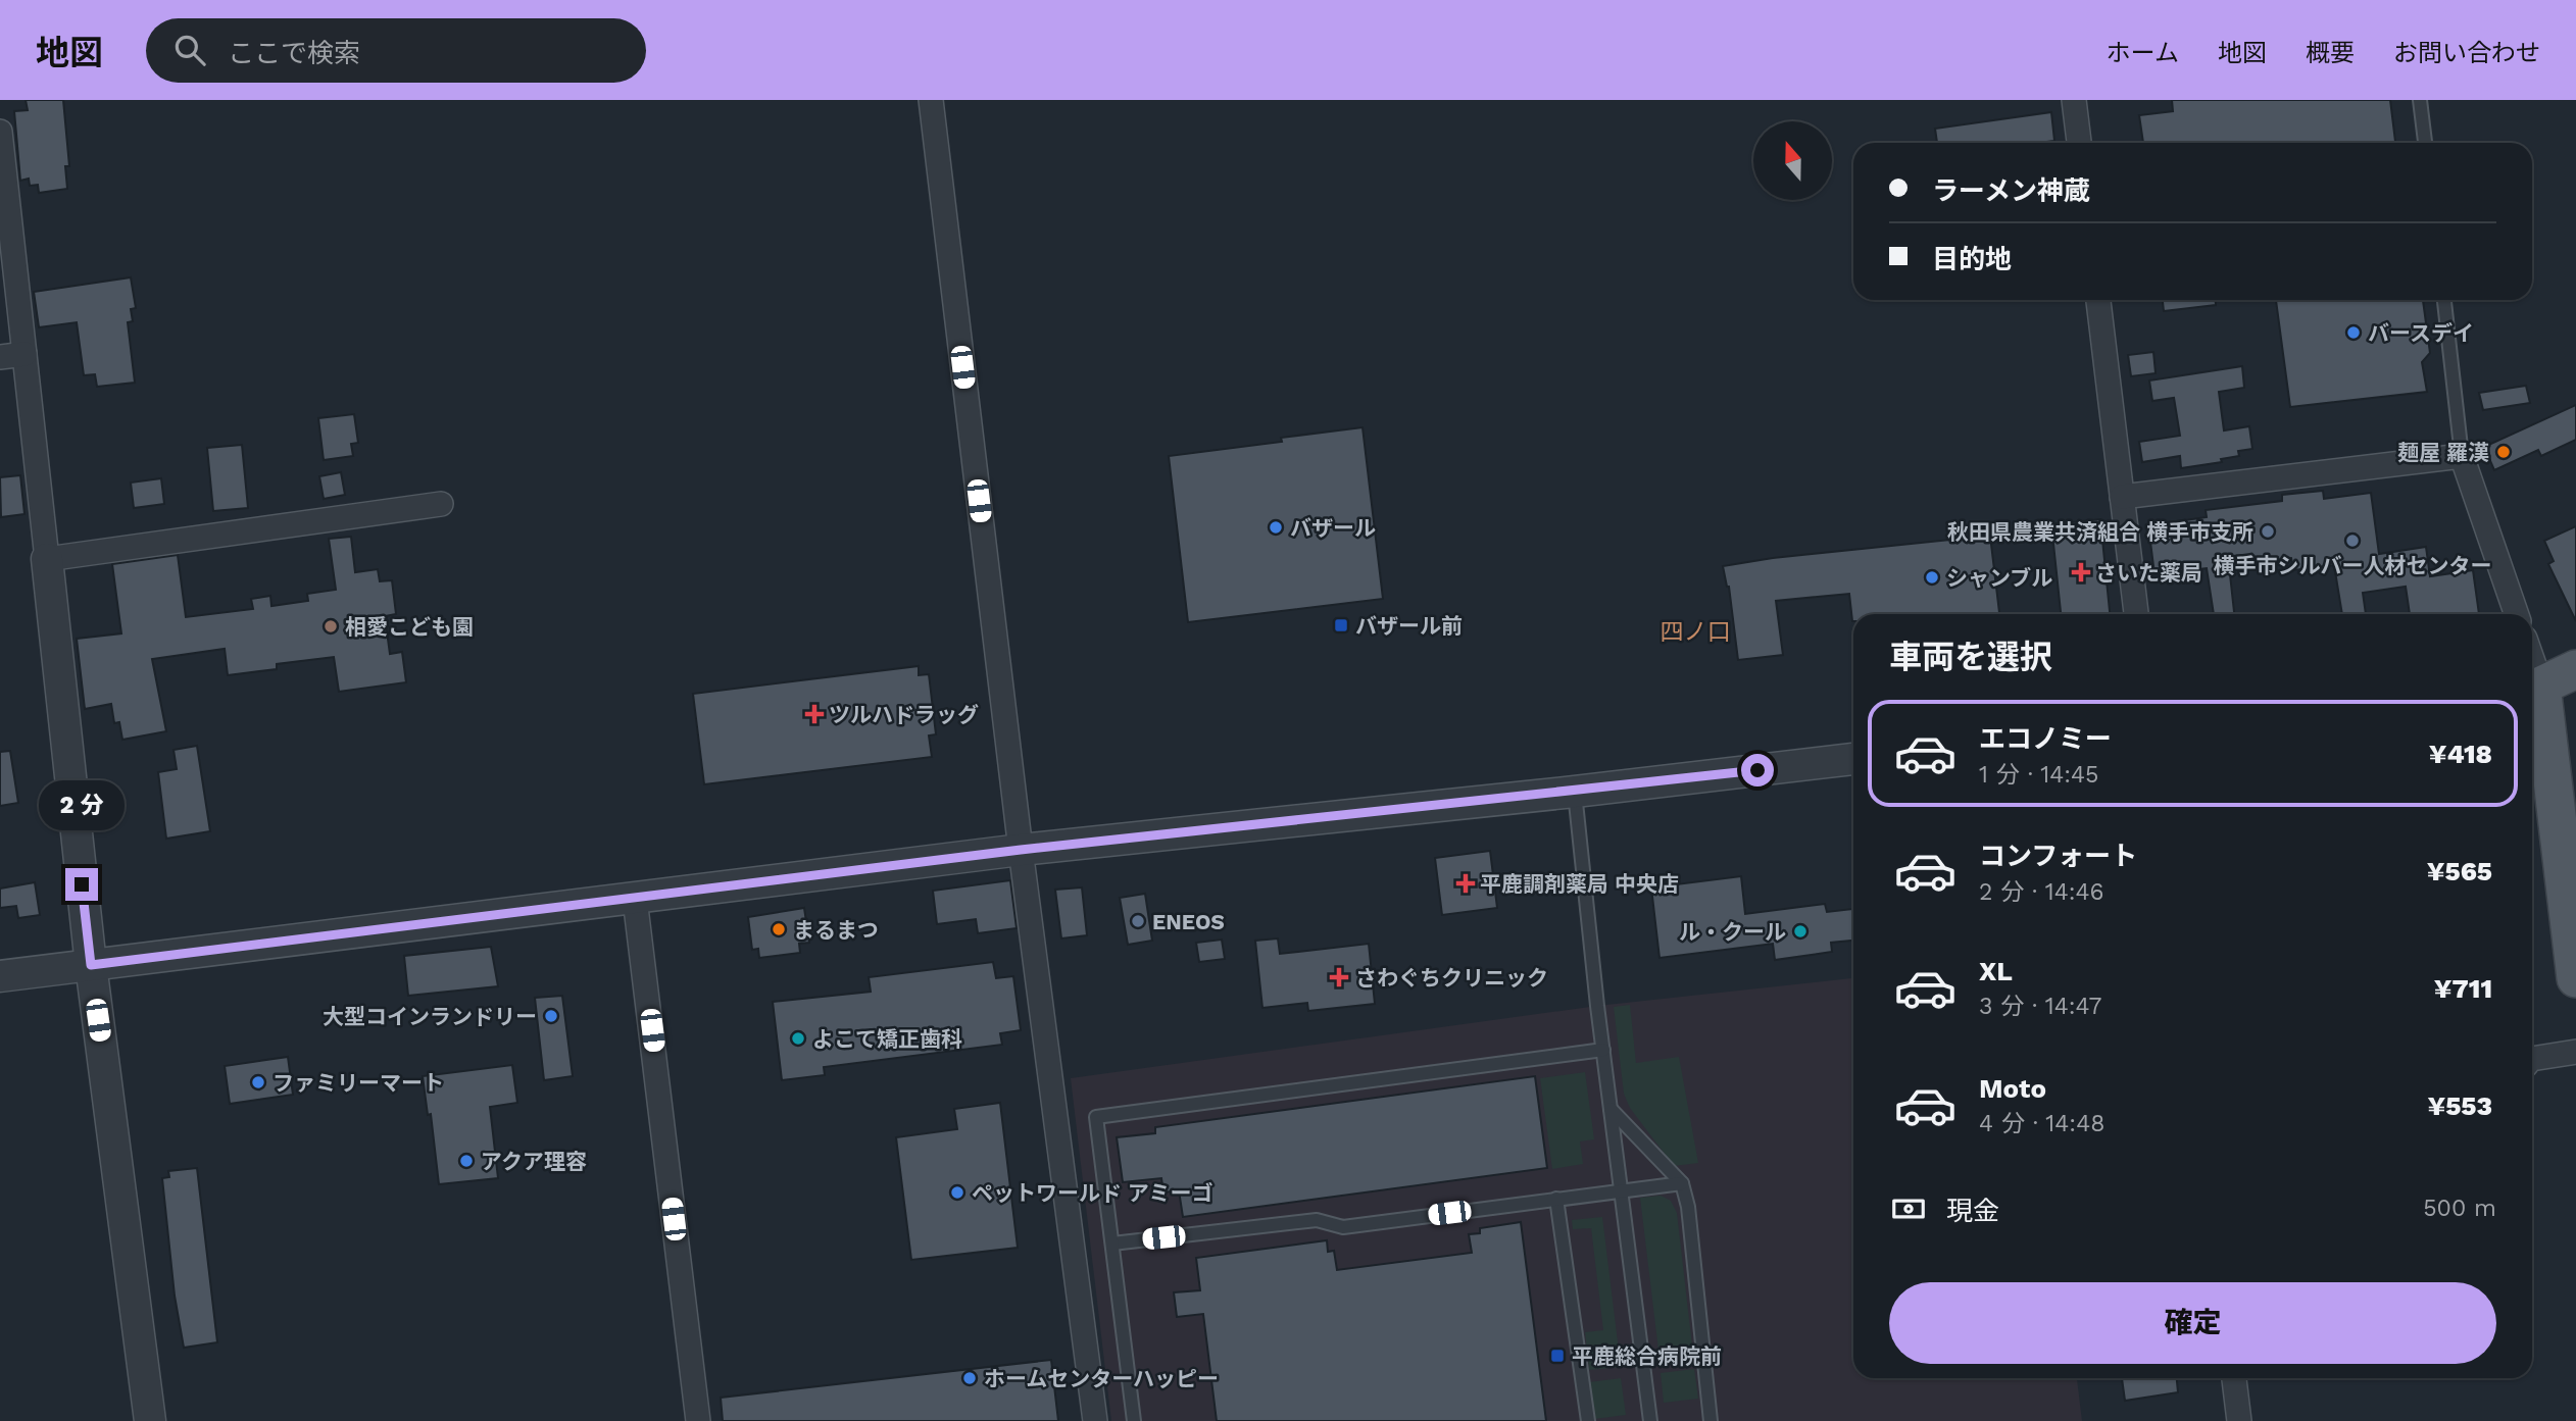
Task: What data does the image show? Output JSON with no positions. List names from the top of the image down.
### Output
{
  "districts": ["四ノ口"],
  "places": {
    "other": [
      "バースデイ",
      "麺屋 羅漢",
      "バザール",
      "秋田県農業共済組合 横手市支所",
      "横手市シルバー人材センター",
      "シャンブル",
      "相愛こども園",
      "ENEOS",
      "まるまつ",
      "ル・クール",
      "大型コインランドリー",
      "よこて矯正歯科",
      "ファミリーマート",
      "アクア理容",
      "ペットワールド アミーゴ",
      "ホームセンターハッピー"
    ],
    "health": [
      "さいた薬局",
      "ツルハドラッグ",
      "平鹿調剤薬局 中央店",
      "さわぐちクリニック"
    ],
    "transit": ["バザール前", "平鹿総合病院前"]
  },
  "north": "top",
  "page": {
    "header": "地図",
    "search": "ここで検索",
    "nav": [
      "ホーム",
      "地図",
      "概要",
      "お問い合わせ"
    ],
    "banner": ["ラーメン神蔵", "目的地"],
    "heading": "車両を選択",
    "list": [
      {
        "name": "エコノミー",
        "note": "1 分 · 14:45",
        "value": "¥418"
      },
      {
        "name": "コンフォート",
        "note": "2 分 · 14:46",
        "value": "¥565"
      },
      {
        "name": "XL",
        "note": "3 分 · 14:47",
        "value": "¥711"
      },
      {
        "name": "Moto",
        "note": "4 分 · 14:48",
        "value": "¥553"
      }
    ],
    "bubble": "2 分",
    "pay": ["現金", "500 m"],
    "buttons": "確定"
  }
}
